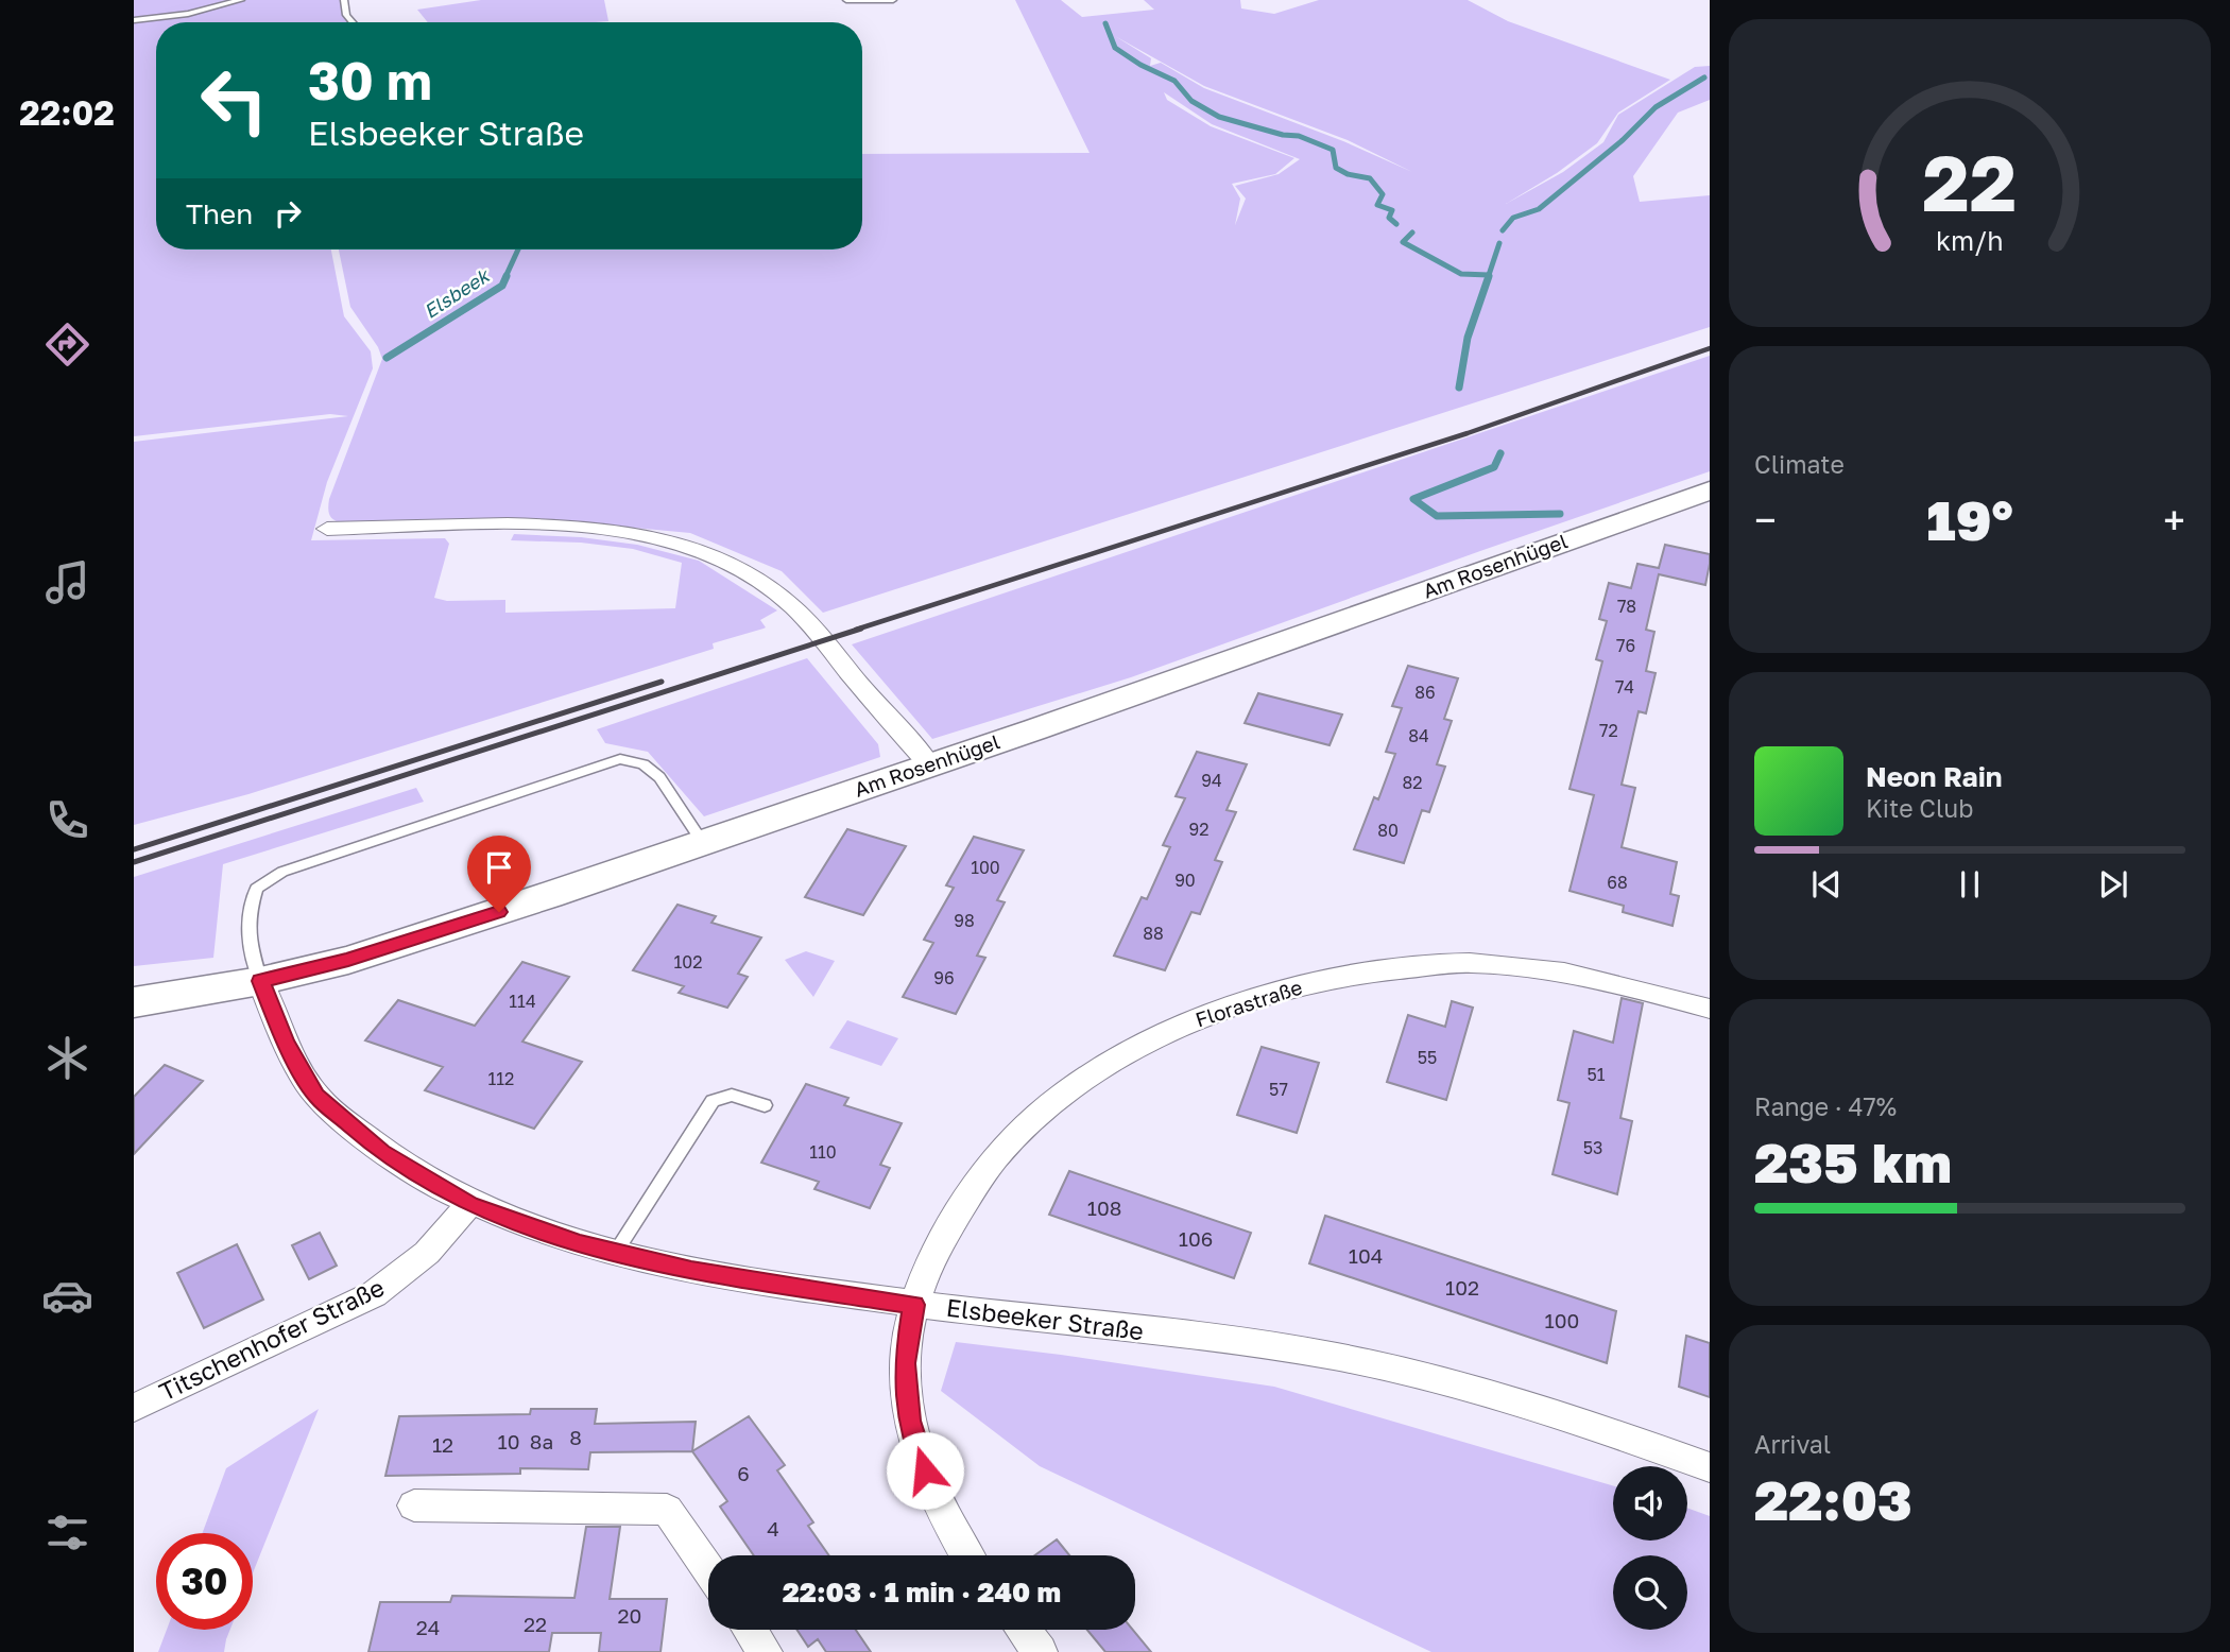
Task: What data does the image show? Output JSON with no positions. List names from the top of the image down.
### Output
{
  "streets": {
    "street": [
      "Am Rosenhügel",
      "Florastraße",
      "Elsbeeker Straße",
      "Titschenhofer Straße"
    ]
  },
  "crossings": [
    ["Am Rosenhügel", "Elsbeeker Straße"],
    ["Florastraße", "Elsbeeker Straße"],
    ["Elsbeeker Straße", "Titschenhofer Straße"]
  ],
  "water": ["Elsbeek"],
  "house_numbers": [
    "78",
    "76",
    "74",
    "86",
    "72",
    "84",
    "94",
    "82",
    "92",
    "80",
    "100",
    "90",
    "68",
    "98",
    "88",
    "102",
    "96",
    "114",
    "55",
    "51",
    "112",
    "57",
    "53",
    "110",
    "108",
    "106",
    "104",
    "102",
    "100",
    "8",
    "10",
    "8a",
    "12",
    "6",
    "4",
    "20",
    "22",
    "24"
  ],
  "page": {
    "tabs": "22:02",
    "turn": ["30 m", "Elsbeeker Straße"],
    "then": "Then",
    "tile": [
      "Climate",
      ["Range · 47%", "235 km"],
      ["Arrival", "22:03"]
    ],
    "heat": ["−", "19°", "+"],
    "song": ["Neon Rain", "Kite Club"],
    "limit": "30",
    "trip": "22:03 · 1 min · 240 m",
    "gauge": ["22", "km/h"]
  }
}
